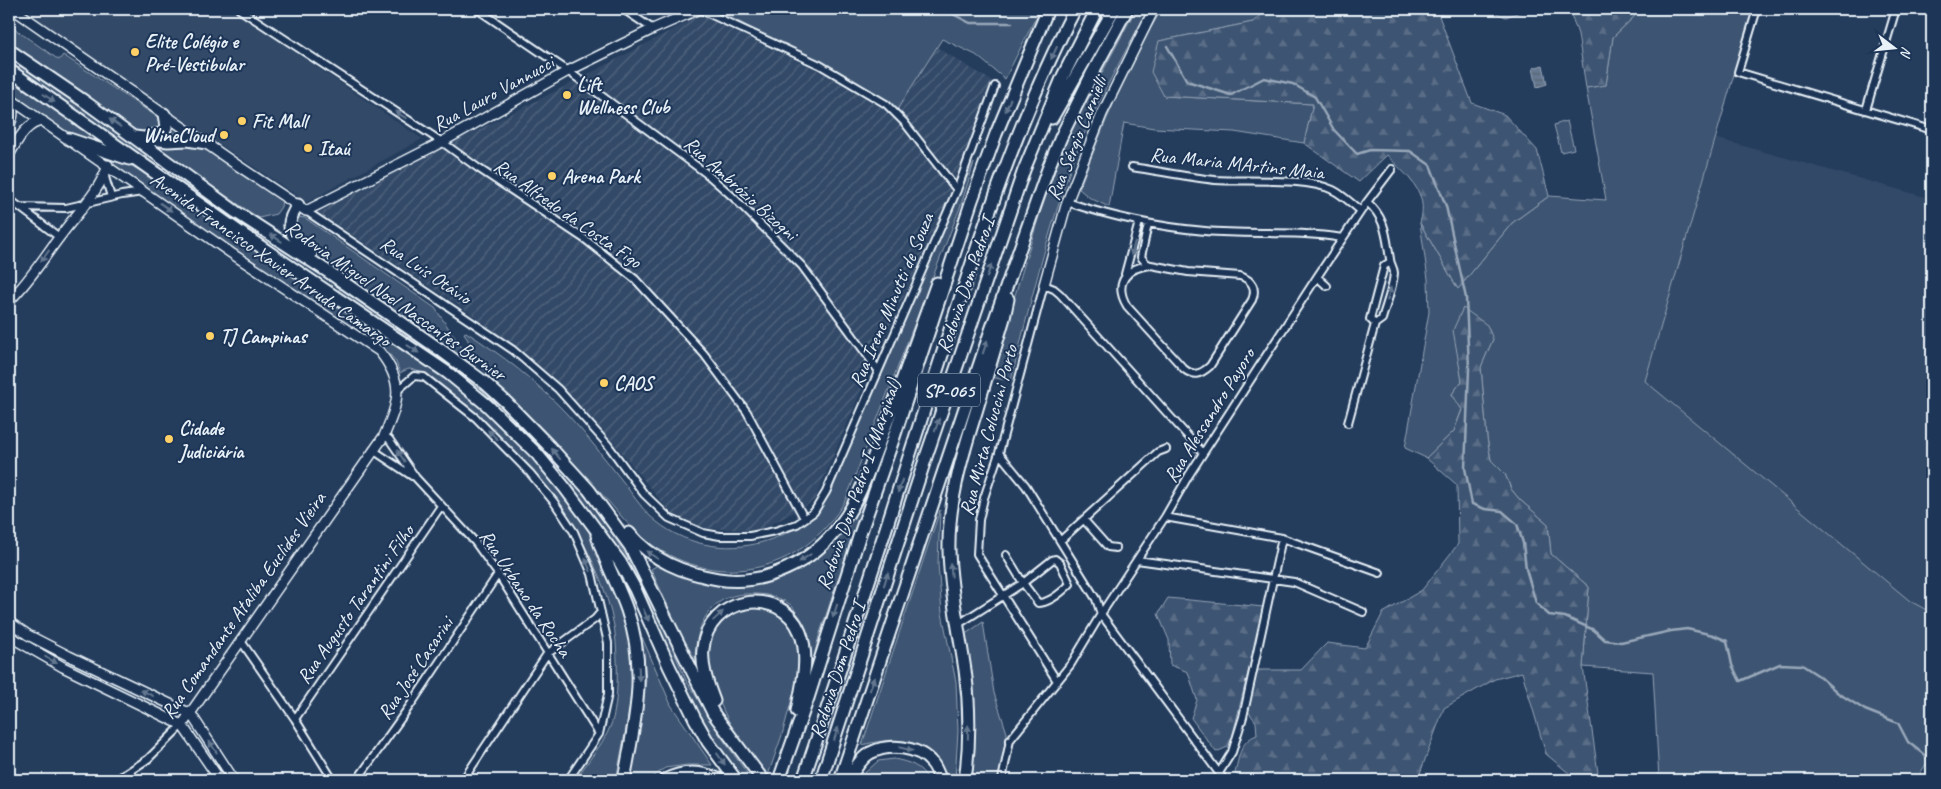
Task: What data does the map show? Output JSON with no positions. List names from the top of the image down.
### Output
{
  "streets": {
    "highway": [
      "Rodovia Dom Pedro I",
      "Rodovia Miguel Noel Nascentes Burnier",
      "SP-065",
      "Rodovia Dom Pedro I (Marginal)"
    ],
    "street": [
      "Rua Lauro Vannucci",
      "Rua Sérgio Carnielli",
      "Rua Maria MArtins Maia",
      "Rua Ambrózio Bizogni",
      "Rua Alfredo da Costa Figo",
      "Avenida Francisco Xavier Arruda Camargo",
      "Rua Luis Otávio",
      "Rua Irene Minutti de Souza",
      "Rua Alessandro Payoro",
      "Rua Mirta Coluccini Porto",
      "Rua Urbano da Rocha",
      "Rua Augusto Tarantini Filho",
      "Rua Comandante Ataliba Euclides Vieira",
      "Rua José Casarini"
    ]
  },
  "crossings": [
    ["Rua Lauro Vannucci", "Rua Ambrózio Bizogni"],
    ["Rua Lauro Vannucci", "Rua Alfredo da Costa Figo"],
    ["Rua Lauro Vannucci", "Rua Luis Otávio"],
    ["Rua Sérgio Carnielli", "Rua Mirta Coluccini Porto"],
    ["Rua Maria MArtins Maia", "Rua Alessandro Payoro"],
    ["Rua Ambrózio Bizogni", "Rua Irene Minutti de Souza"],
    ["Rua Alfredo da Costa Figo", "Rua Luis Otávio"],
    ["Rua Alfredo da Costa Figo", "Rua Irene Minutti de Souza"],
    ["Avenida Francisco Xavier Arruda Camargo", "Rua Comandante Ataliba Euclides Vieira"],
    ["Rua Luis Otávio", "Rua Irene Minutti de Souza"],
    ["Rua Alessandro Payoro", "Rua Mirta Coluccini Porto"],
    ["Rua Urbano da Rocha", "Rua Augusto Tarantini Filho"],
    ["Rua Urbano da Rocha", "Rua Comandante Ataliba Euclides Vieira"],
    ["Rua Urbano da Rocha", "Rua José Casarini"]
  ],
  "one_way": ["Avenida Francisco Xavier Arruda Camargo"],
  "places": [
    "Elite Colégio e Pré-Vestibular",
    "Lift Wellness Club",
    "Fit Mall",
    "WineCloud",
    "Itaú",
    "Arena Park",
    "TJ Campinas",
    "CAOS",
    "Cidade Judiciária"
  ],
  "north": "right"
}
